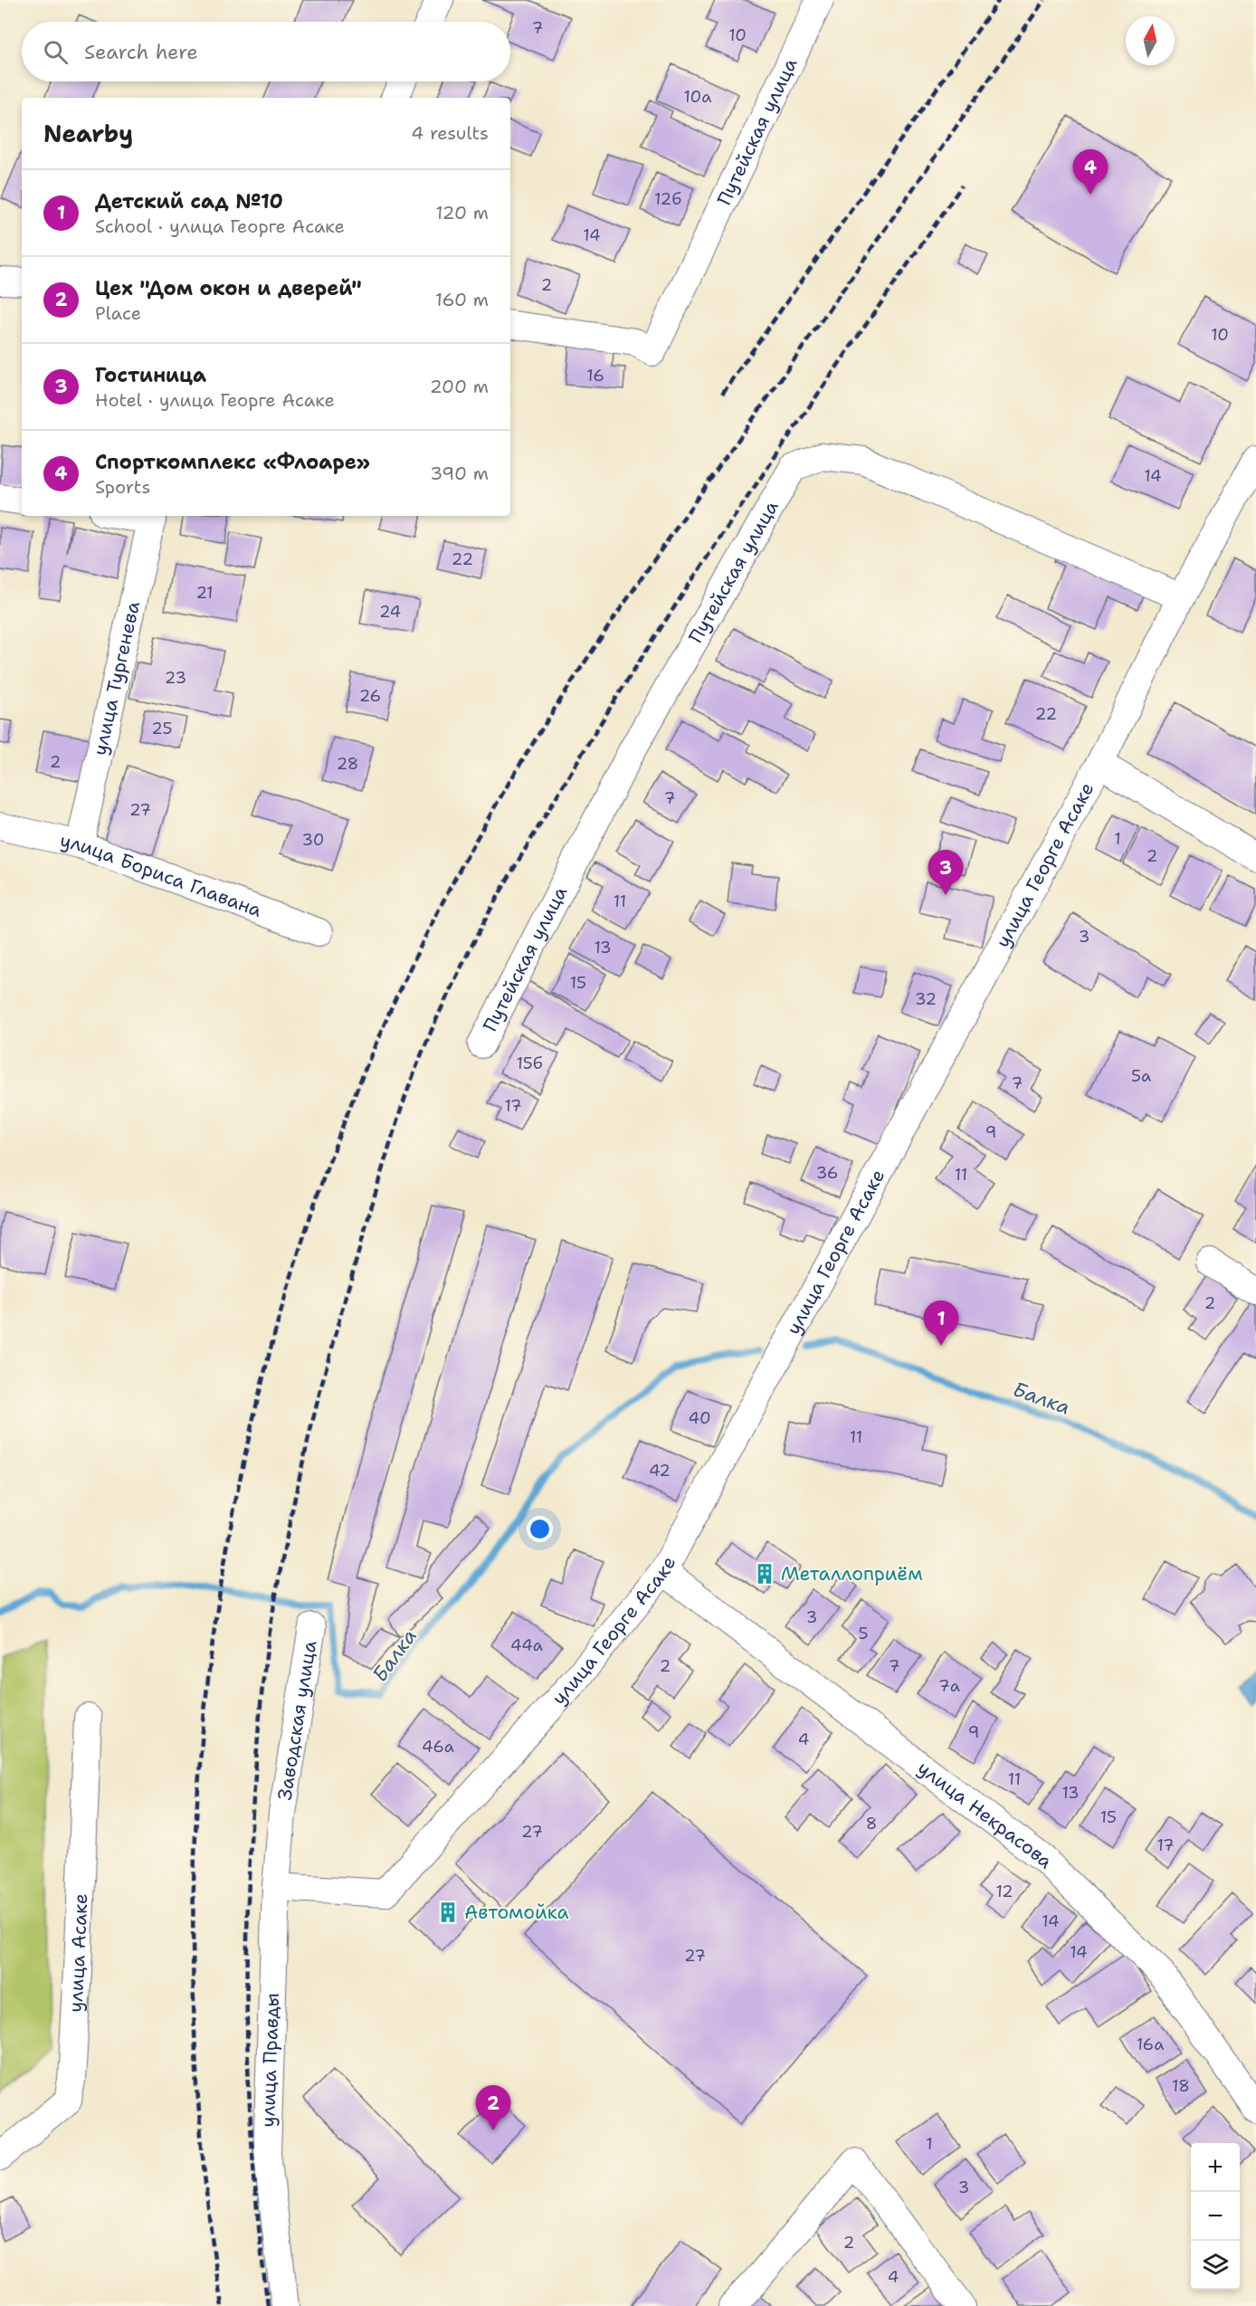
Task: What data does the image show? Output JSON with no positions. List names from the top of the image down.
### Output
{
  "streets": {
    "street": [
      "Путейская улица",
      "улица Тургенева",
      "улица Георге Асаке",
      "улица Бориса Главана",
      "Заводская улица",
      "улица Некрасова",
      "улица Асаке",
      "улица Правды"
    ]
  },
  "crossings": [
    ["Путейская улица", "улица Георге Асаке"],
    ["улица Тургенева", "улица Бориса Главана"],
    ["улица Георге Асаке", "улица Некрасова"],
    ["улица Георге Асаке", "улица Правды"],
    ["Заводская улица", "улица Правды"]
  ],
  "water": ["Балка"],
  "places": {
    "building": ["Металлоприём", "Автомойка"]
  },
  "house_numbers": [
    "7",
    "10",
    "10а",
    "12б",
    "14",
    "2",
    "10",
    "16",
    "14",
    "22",
    "21",
    "24",
    "23",
    "26",
    "22",
    "25",
    "2",
    "28",
    "7",
    "27",
    "1",
    "30",
    "2",
    "11",
    "3",
    "13",
    "15",
    "32",
    "15б",
    "5а",
    "7",
    "17",
    "9",
    "36",
    "11",
    "2",
    "40",
    "11",
    "42",
    "3",
    "5",
    "44а",
    "2",
    "7",
    "7а",
    "9",
    "4",
    "46а",
    "11",
    "13",
    "15",
    "8",
    "27",
    "17",
    "12",
    "14",
    "14",
    "27",
    "16а",
    "18",
    "1",
    "3",
    "2",
    "4"
  ],
  "north": "top",
  "page": {
    "search": "Search here",
    "heading": ["Nearby", "4 results"],
    "pins": [
      "4",
      "3",
      "1",
      "2"
    ],
    "list": [
      {
        "mark": "1",
        "name": "Детский сад №10",
        "note": "School · улица Георге Асаке",
        "value": "120 m"
      },
      {
        "mark": "2",
        "name": "Цех \"Дом окон и дверей\"",
        "note": "Place",
        "value": "160 m"
      },
      {
        "mark": "3",
        "name": "Гостиница",
        "note": "Hotel · улица Георге Асаке",
        "value": "200 m"
      },
      {
        "mark": "4",
        "name": "Спорткомплекс «Флоаре»",
        "note": "Sports",
        "value": "390 m"
      }
    ],
    "map_buttons": ["+", "−"]
  }
}
